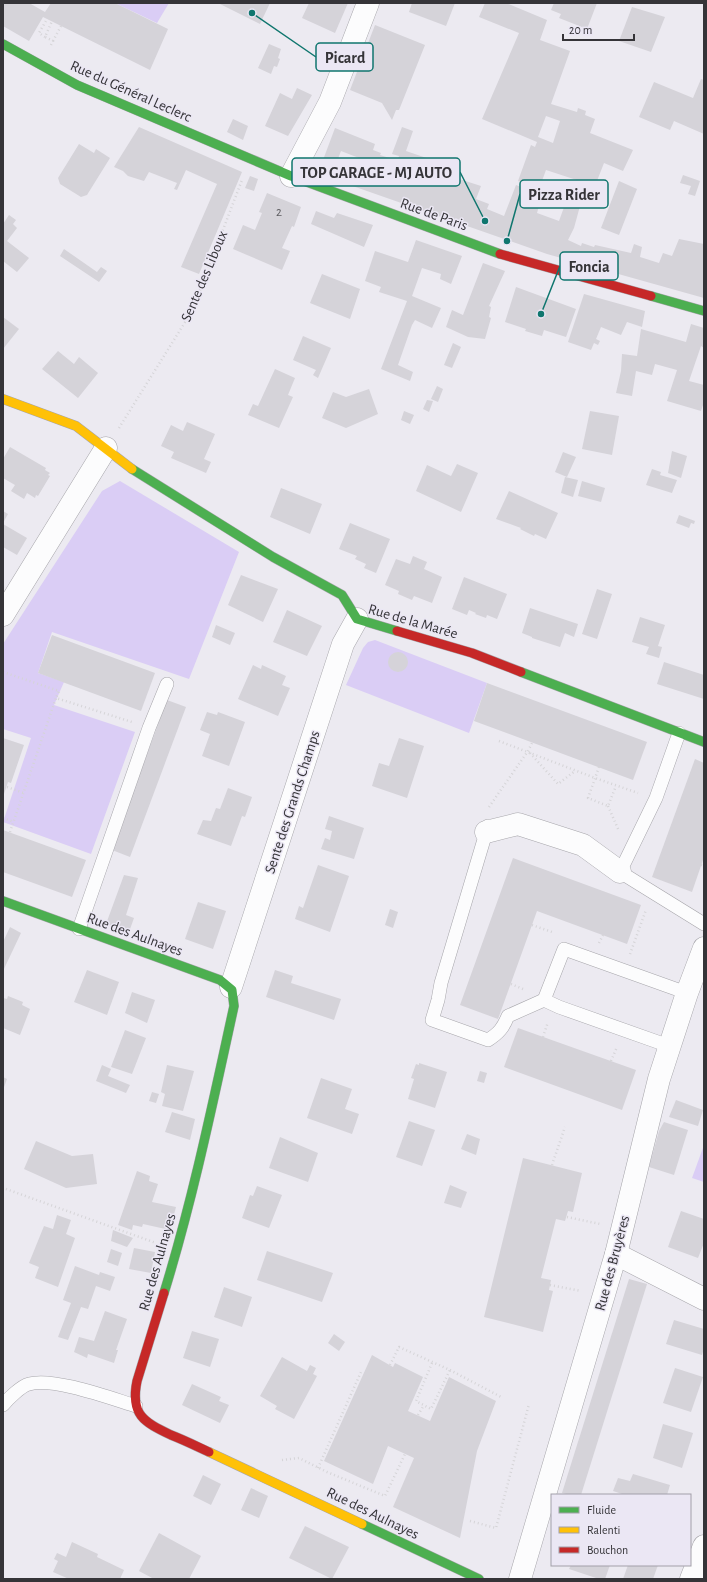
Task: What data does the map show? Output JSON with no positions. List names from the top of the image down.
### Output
{
  "streets": {
    "street": [
      "Rue du Général Leclerc",
      "Rue de Paris",
      "Rue de la Marée",
      "Sente des Grands Champs",
      "Rue des Aulnayes",
      "Rue des Bruyères"
    ],
    "path": ["Sente des Liboux"]
  },
  "crossings": [
    ["Rue du Général Leclerc", "Rue de Paris"],
    ["Rue du Général Leclerc", "Sente des Liboux"],
    ["Rue de Paris", "Sente des Liboux"],
    ["Sente des Liboux", "Rue de la Marée"],
    ["Rue de la Marée", "Sente des Grands Champs"],
    ["Sente des Grands Champs", "Rue des Aulnayes"]
  ],
  "places": [
    "Picard",
    "TOP GARAGE - MJ AUTO",
    "Pizza Rider",
    "Foncia"
  ],
  "house_numbers": ["2"],
  "legend": ["Fluide", "Ralenti", "Bouchon"],
  "scale_bar": "20 m"
}
